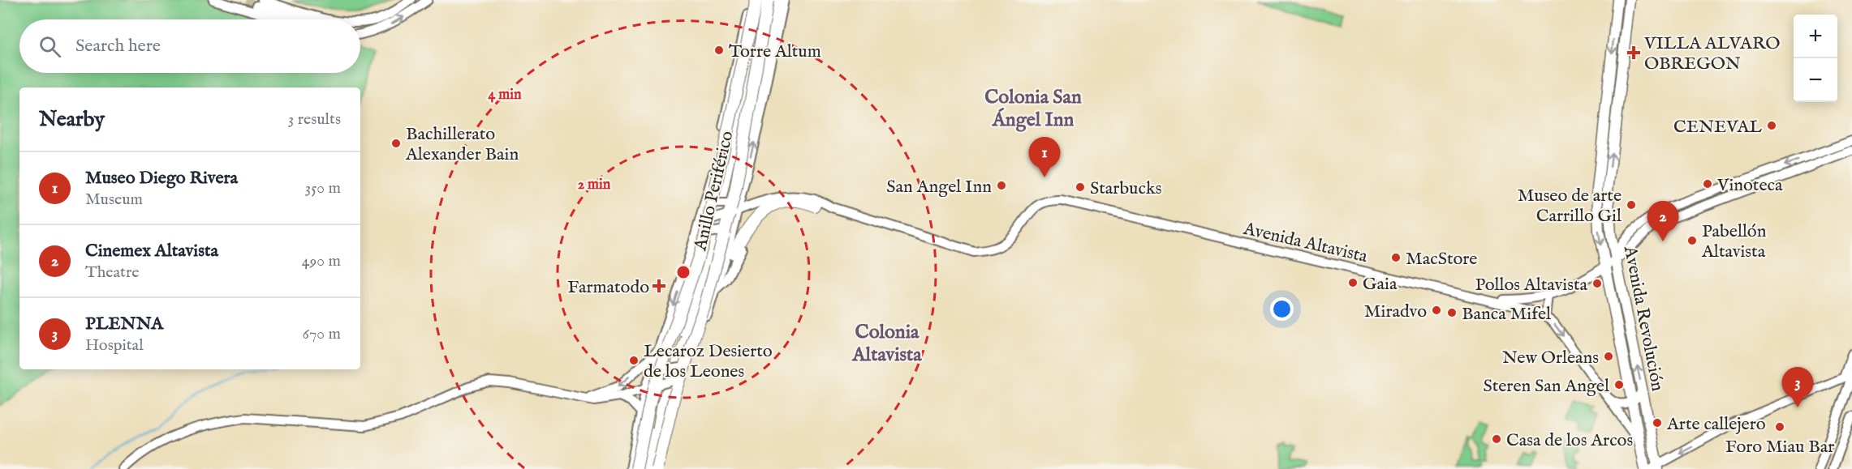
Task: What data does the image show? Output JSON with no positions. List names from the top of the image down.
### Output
{
  "streets": {
    "highway": ["Anillo Periférico"],
    "main road": ["Avenida Altavista", "Avenida Revolución"]
  },
  "districts": ["Colonia San Ángel Inn", "Colonia Altavista"],
  "places": {
    "other": [
      "Torre Altum",
      "CENEVAL",
      "Bachillerato Alexander Bain",
      "Vinoteca",
      "San Angel Inn",
      "Starbucks",
      "Museo de arte Carrillo Gil",
      "Pabellón Altavista",
      "MacStore",
      "Gaia",
      "Pollos Altavista",
      "Miradvo",
      "Banca Mifel",
      "New Orleans",
      "Lecaroz Desierto de los Leones",
      "Steren San Angel",
      "Arte callejero",
      "Foro Miau Bar",
      "Casa de los Arcos"
    ],
    "health": ["VILLA ALVARO OBREGON", "Farmatodo"]
  },
  "page": {
    "map_buttons": ["+", "−"],
    "search": "Search here",
    "heading": ["Nearby", "3 results"],
    "pins": ["1", "2", "3"],
    "list": [
      {
        "mark": "1",
        "name": "Museo Diego Rivera",
        "note": "Museum",
        "value": "350 m"
      },
      {
        "mark": "2",
        "name": "Cinemex Altavista",
        "note": "Theatre",
        "value": "490 m"
      },
      {
        "mark": "3",
        "name": "PLENNA",
        "note": "Hospital",
        "value": "670 m"
      }
    ]
  },
  "rings": ["4 min", "2 min"]
}
